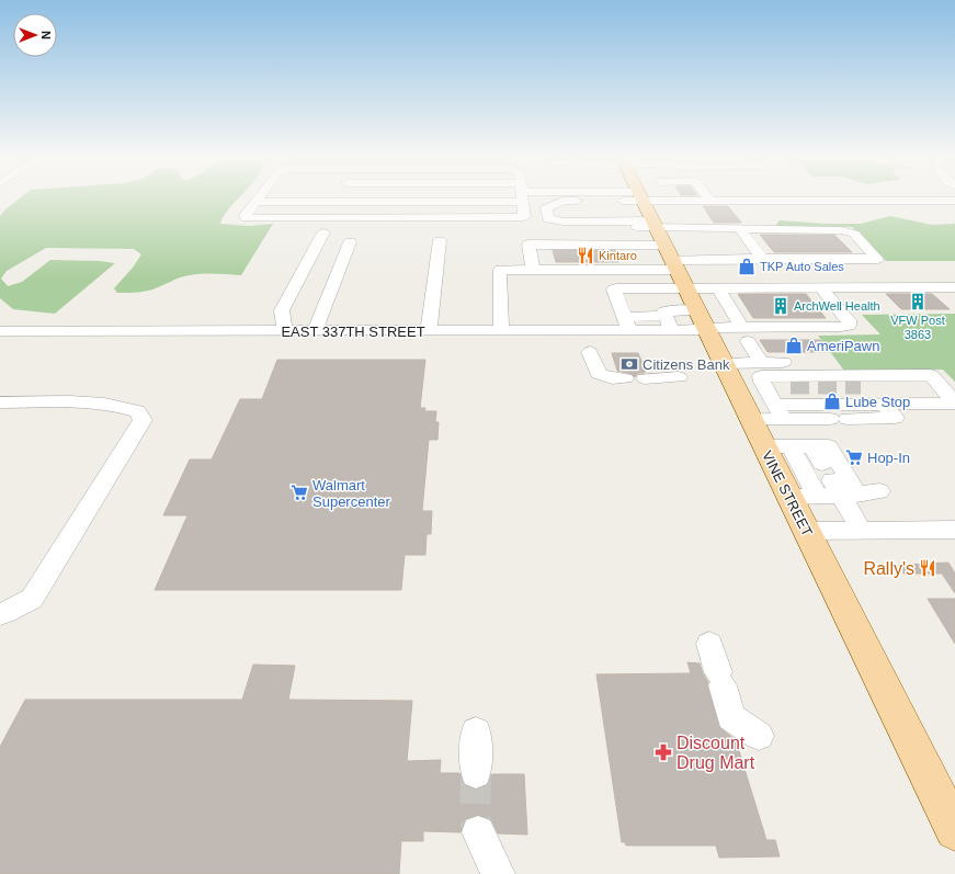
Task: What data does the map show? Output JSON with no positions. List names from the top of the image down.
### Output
{
  "streets": {
    "main road": ["VINE STREET"],
    "street": ["EAST 337TH STREET"]
  },
  "crossings": [
    ["EAST 337TH STREET", "VINE STREET"]
  ],
  "places": {
    "restaurant": ["Kintaro", "Rally's"],
    "shop": ["TKP Auto Sales", "AmeriPawn", "Lube Stop"],
    "building": ["VFW Post 3863", "ArchWell Health"],
    "bank": ["Citizens Bank"],
    "supermarket": ["Hop-In", "Walmart Supercenter"],
    "pharmacy": ["Discount Drug Mart"]
  },
  "north": "right"
}
